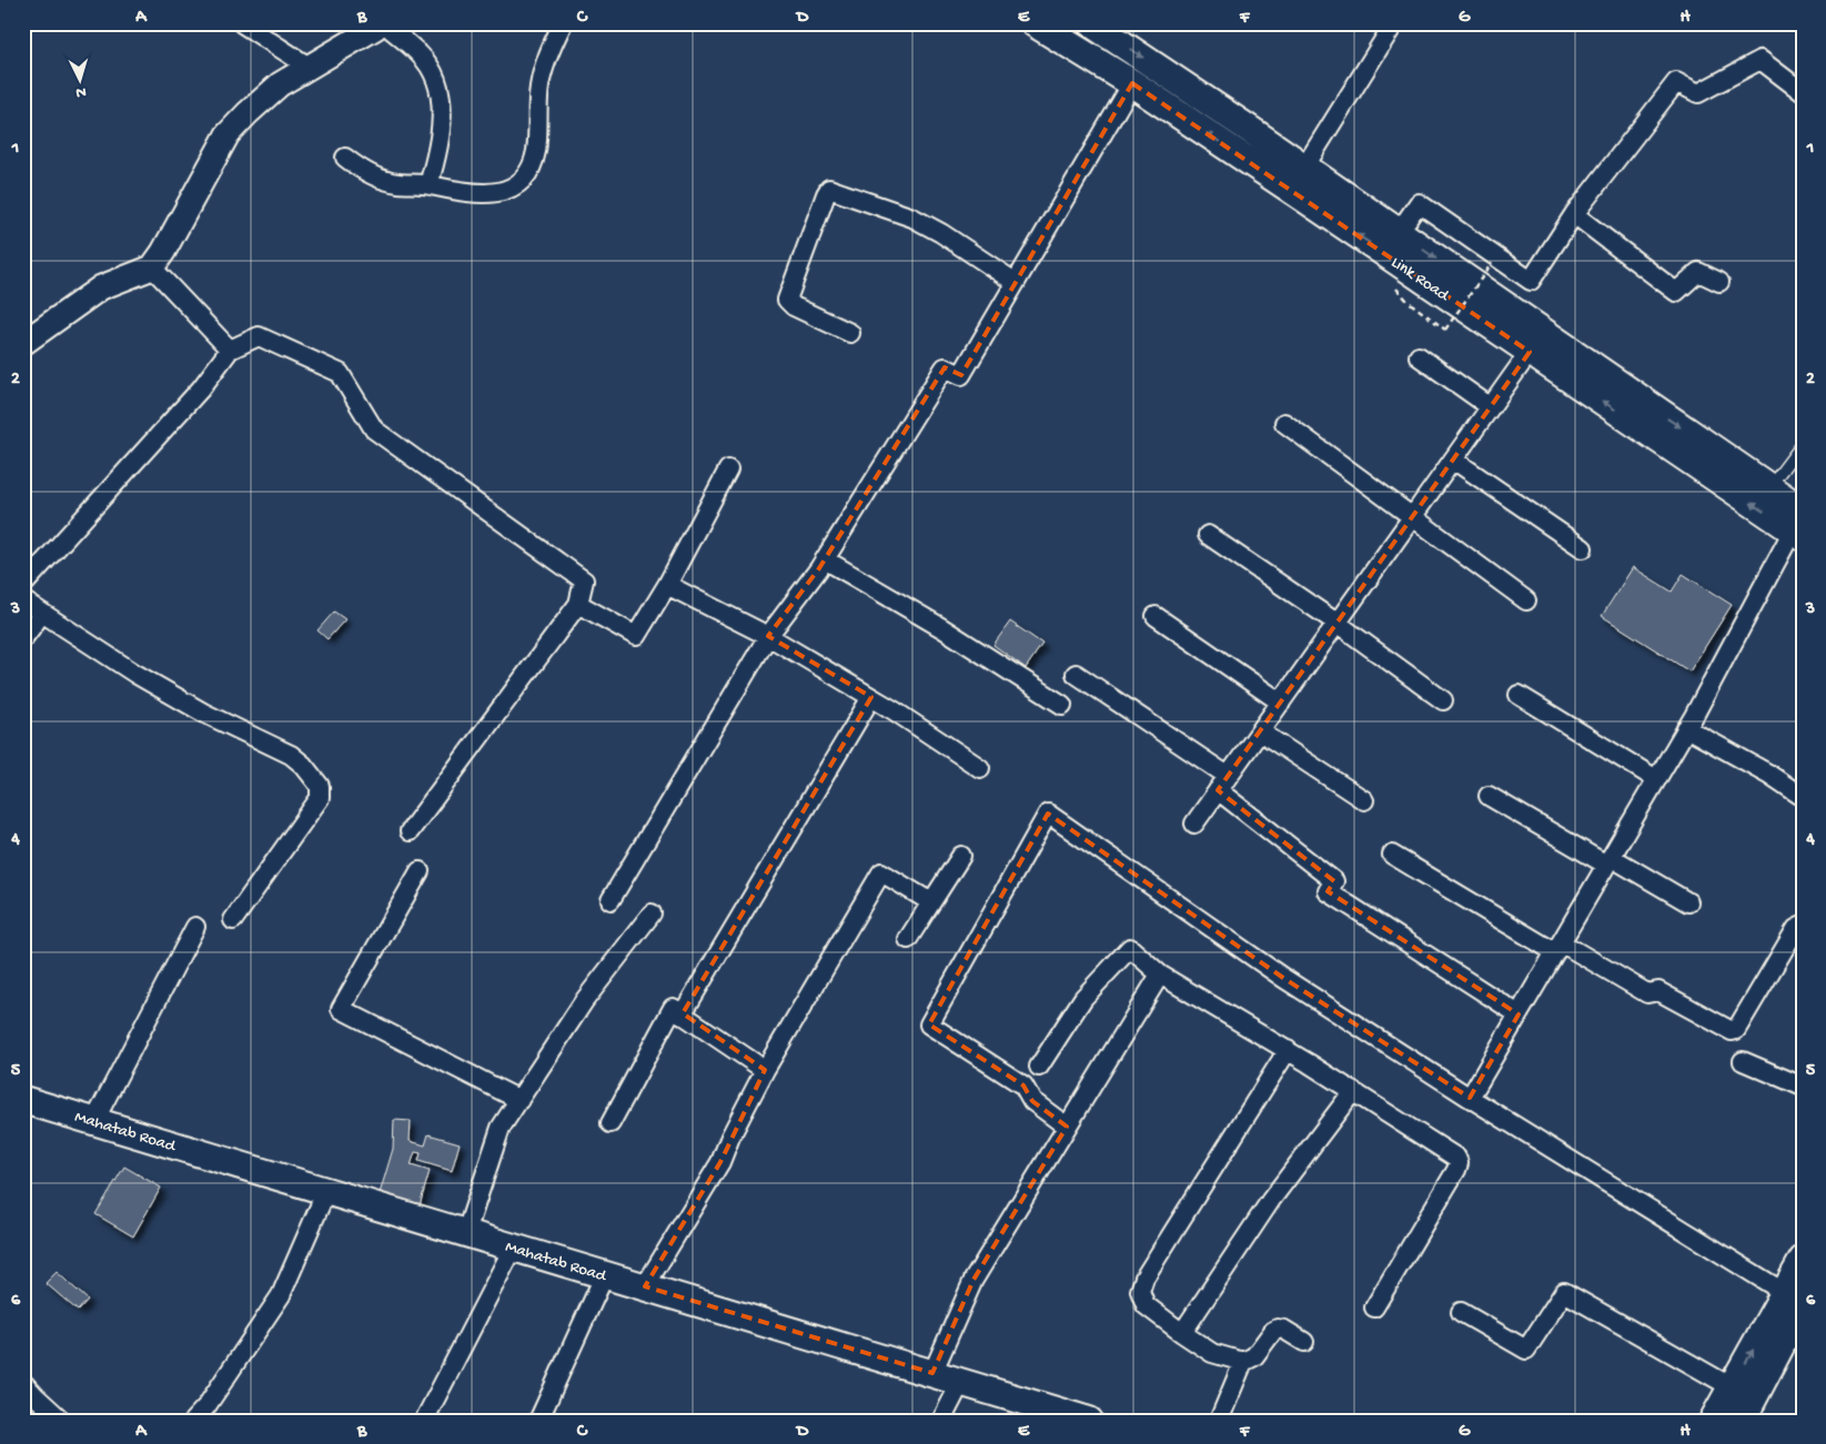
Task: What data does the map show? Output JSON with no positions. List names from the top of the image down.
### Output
{
  "streets": {
    "main road": ["Link Road", "Mahatab Road"]
  },
  "north": "bottom",
  "grid": {
    "columns": [
      "A",
      "B",
      "C",
      "D",
      "E",
      "F",
      "G",
      "H"
    ],
    "rows": [
      "1",
      "2",
      "3",
      "4",
      "5",
      "6"
    ]
  }
}
